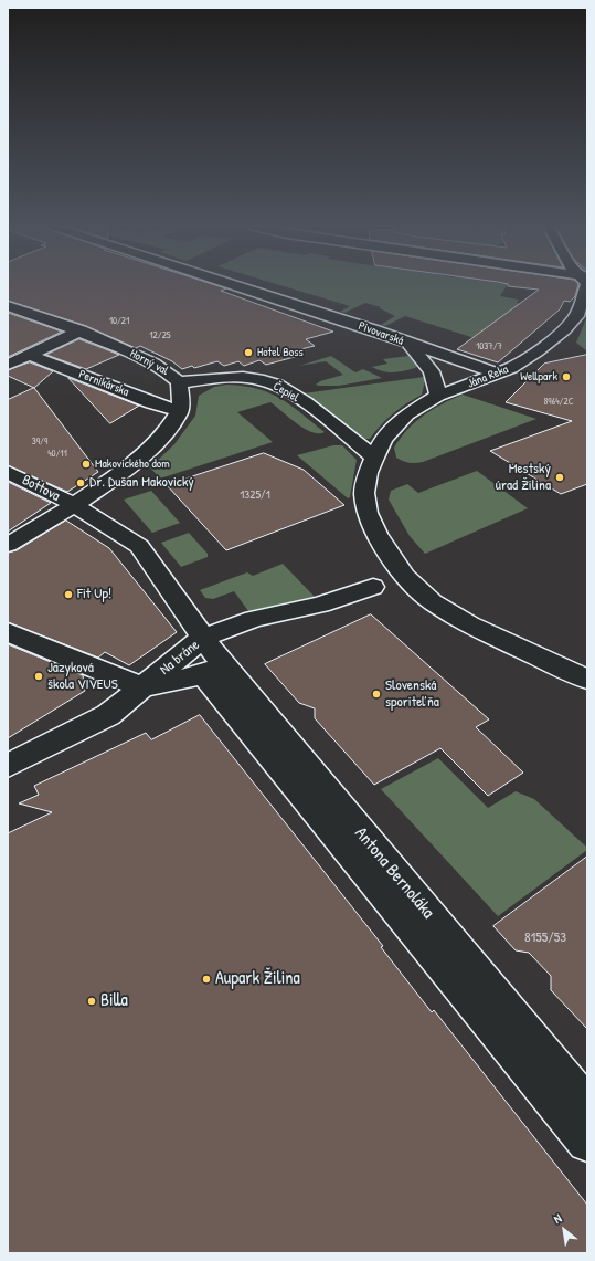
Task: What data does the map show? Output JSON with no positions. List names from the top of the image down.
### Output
{
  "streets": {
    "street": [
      "Pivovarská",
      "Horný val",
      "Jána Reka",
      "Pernikárska",
      "Čepiel",
      "Bottova",
      "Na bráne",
      "Antona Bernoláka"
    ]
  },
  "crossings": [
    ["Pivovarská", "Jána Reka"],
    ["Horný val", "Pernikárska"],
    ["Horný val", "Čepiel"],
    ["Jána Reka", "Čepiel"],
    ["Bottova", "Na bráne"],
    ["Na bráne", "Antona Bernoláka"]
  ],
  "places": [
    "Hotel Boss",
    "Wellpark",
    "Makovického dom",
    "Mestský úrad Žilina",
    "Dr. Dušan Makovický",
    "Fit Up!",
    "Jazyková škola VIVEUS",
    "Slovenská sporiteľňa",
    "Aupark Žilina",
    "Billa"
  ],
  "house_numbers": [
    "10/21",
    "12/25",
    "1037/7",
    "8964/2C",
    "39/9",
    "40/11",
    "1325/1",
    "8155/53"
  ],
  "north": "top left"
}
